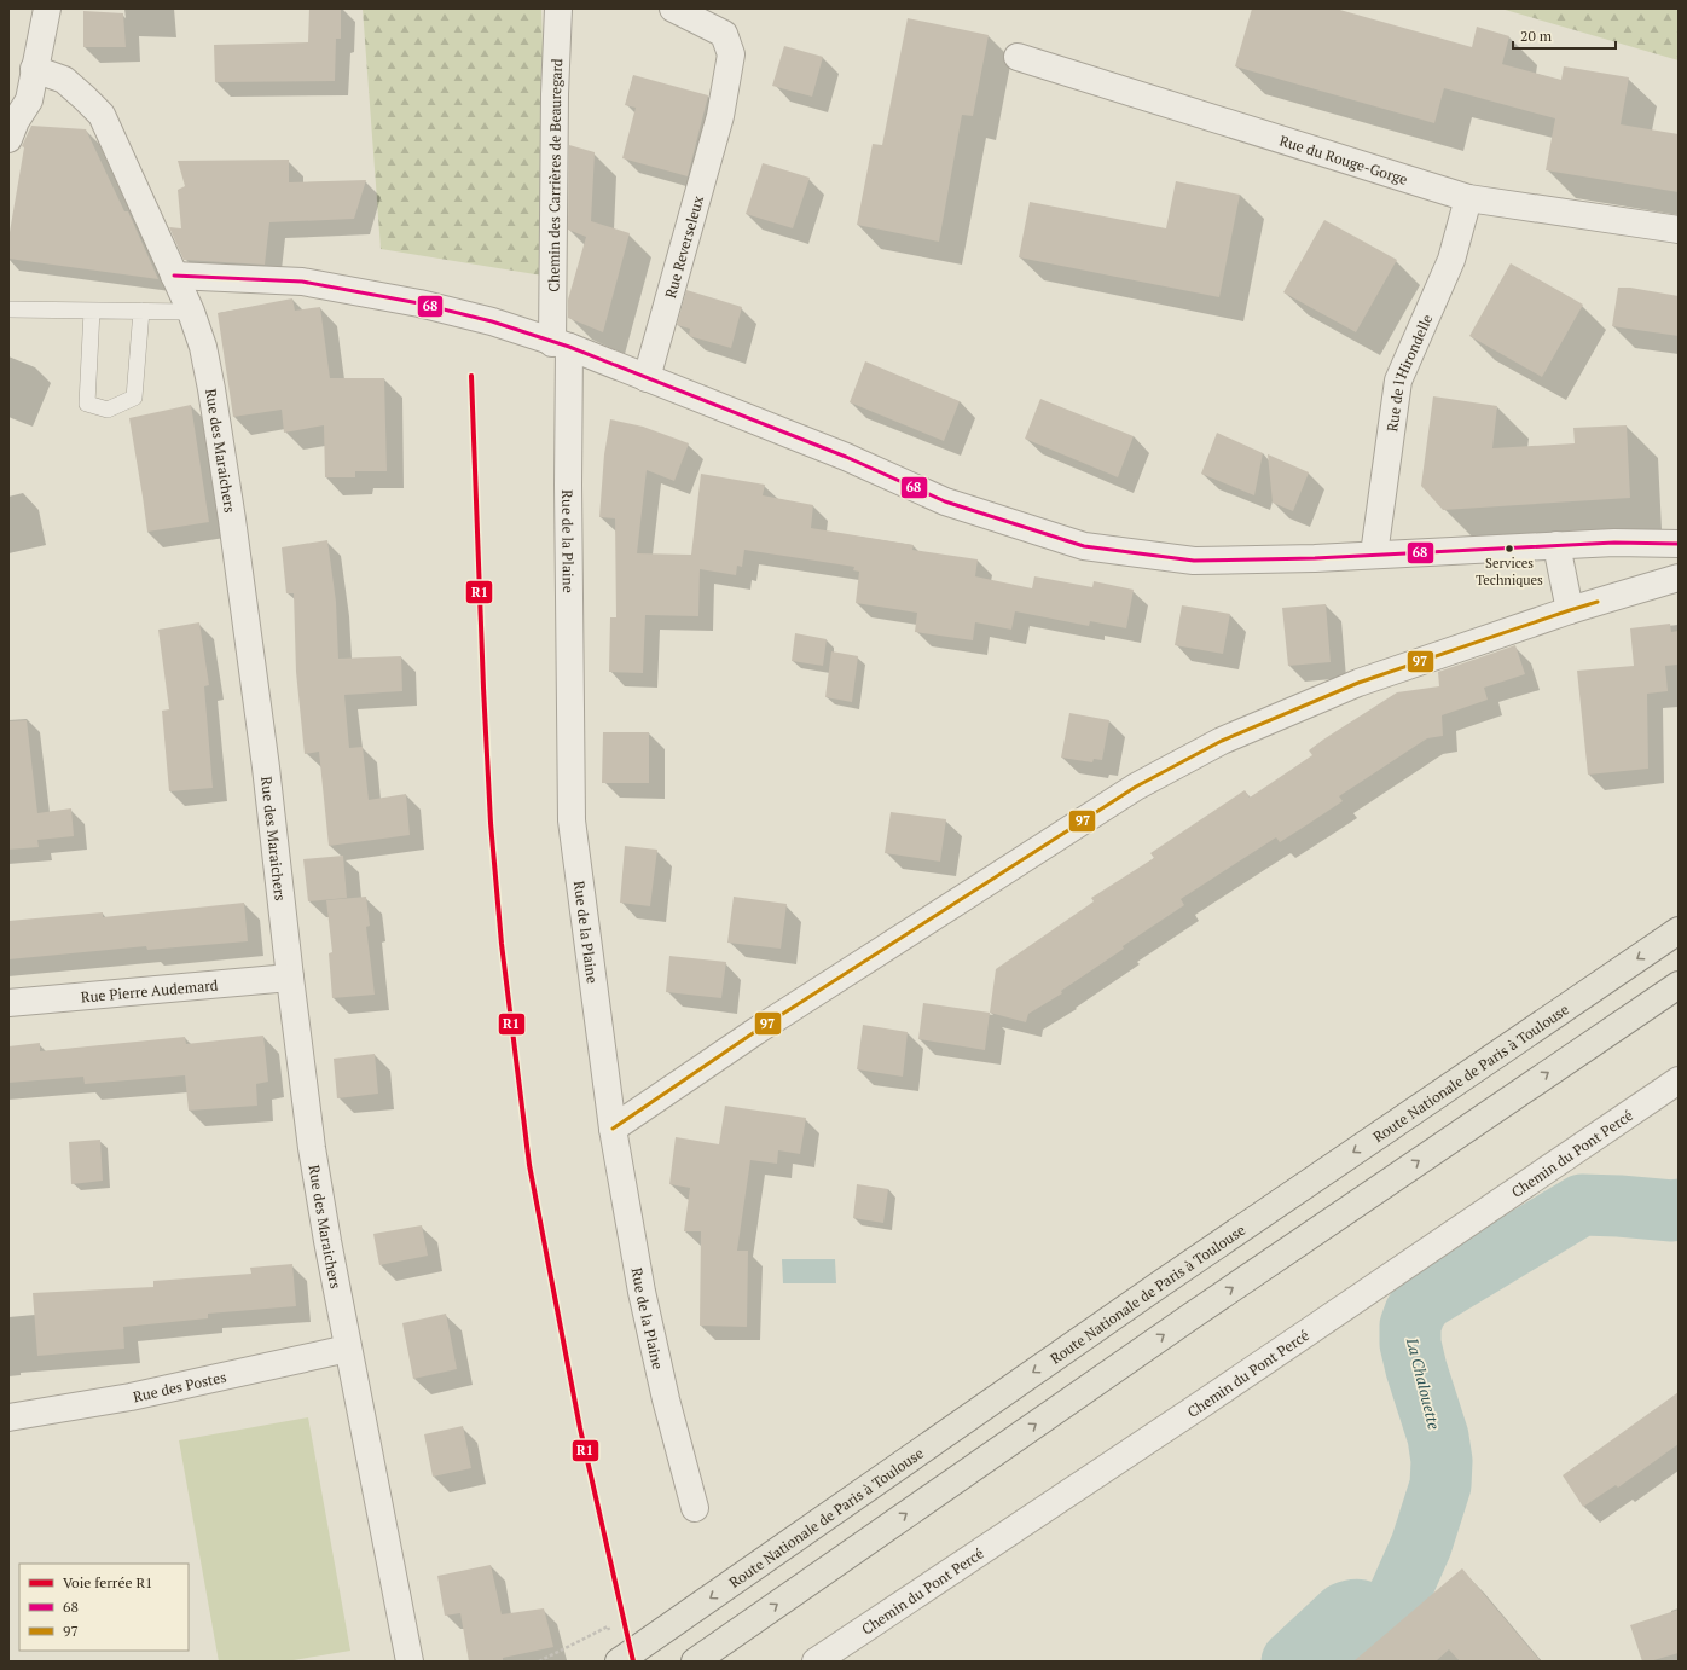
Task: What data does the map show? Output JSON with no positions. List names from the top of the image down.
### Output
{
  "streets": {
    "main road": ["Route Nationale de Paris à Toulouse"],
    "street": [
      "Rue du Rouge-Gorge",
      "Chemin des Carrières de Beauregard",
      "Rue Reverseleux",
      "Rue de l'Hirondelle",
      "Rue des Maraichers",
      "Rue de la Plaine",
      "Rue Pierre Audemard",
      "Chemin du Pont Percé",
      "Rue des Postes"
    ]
  },
  "crossings": [
    ["Rue du Rouge-Gorge", "Rue de l'Hirondelle"],
    ["Chemin des Carrières de Beauregard", "Rue de la Plaine"],
    ["Rue des Maraichers", "Rue Pierre Audemard"],
    ["Rue des Maraichers", "Rue des Postes"]
  ],
  "water": ["La Chalouette"],
  "places": ["Services Techniques"],
  "lines": ["transit line 68", "rail line R1", "transit line 97"],
  "legend": ["Voie ferrée R1", "68", "97"],
  "scale_bar": "20 m"
}
